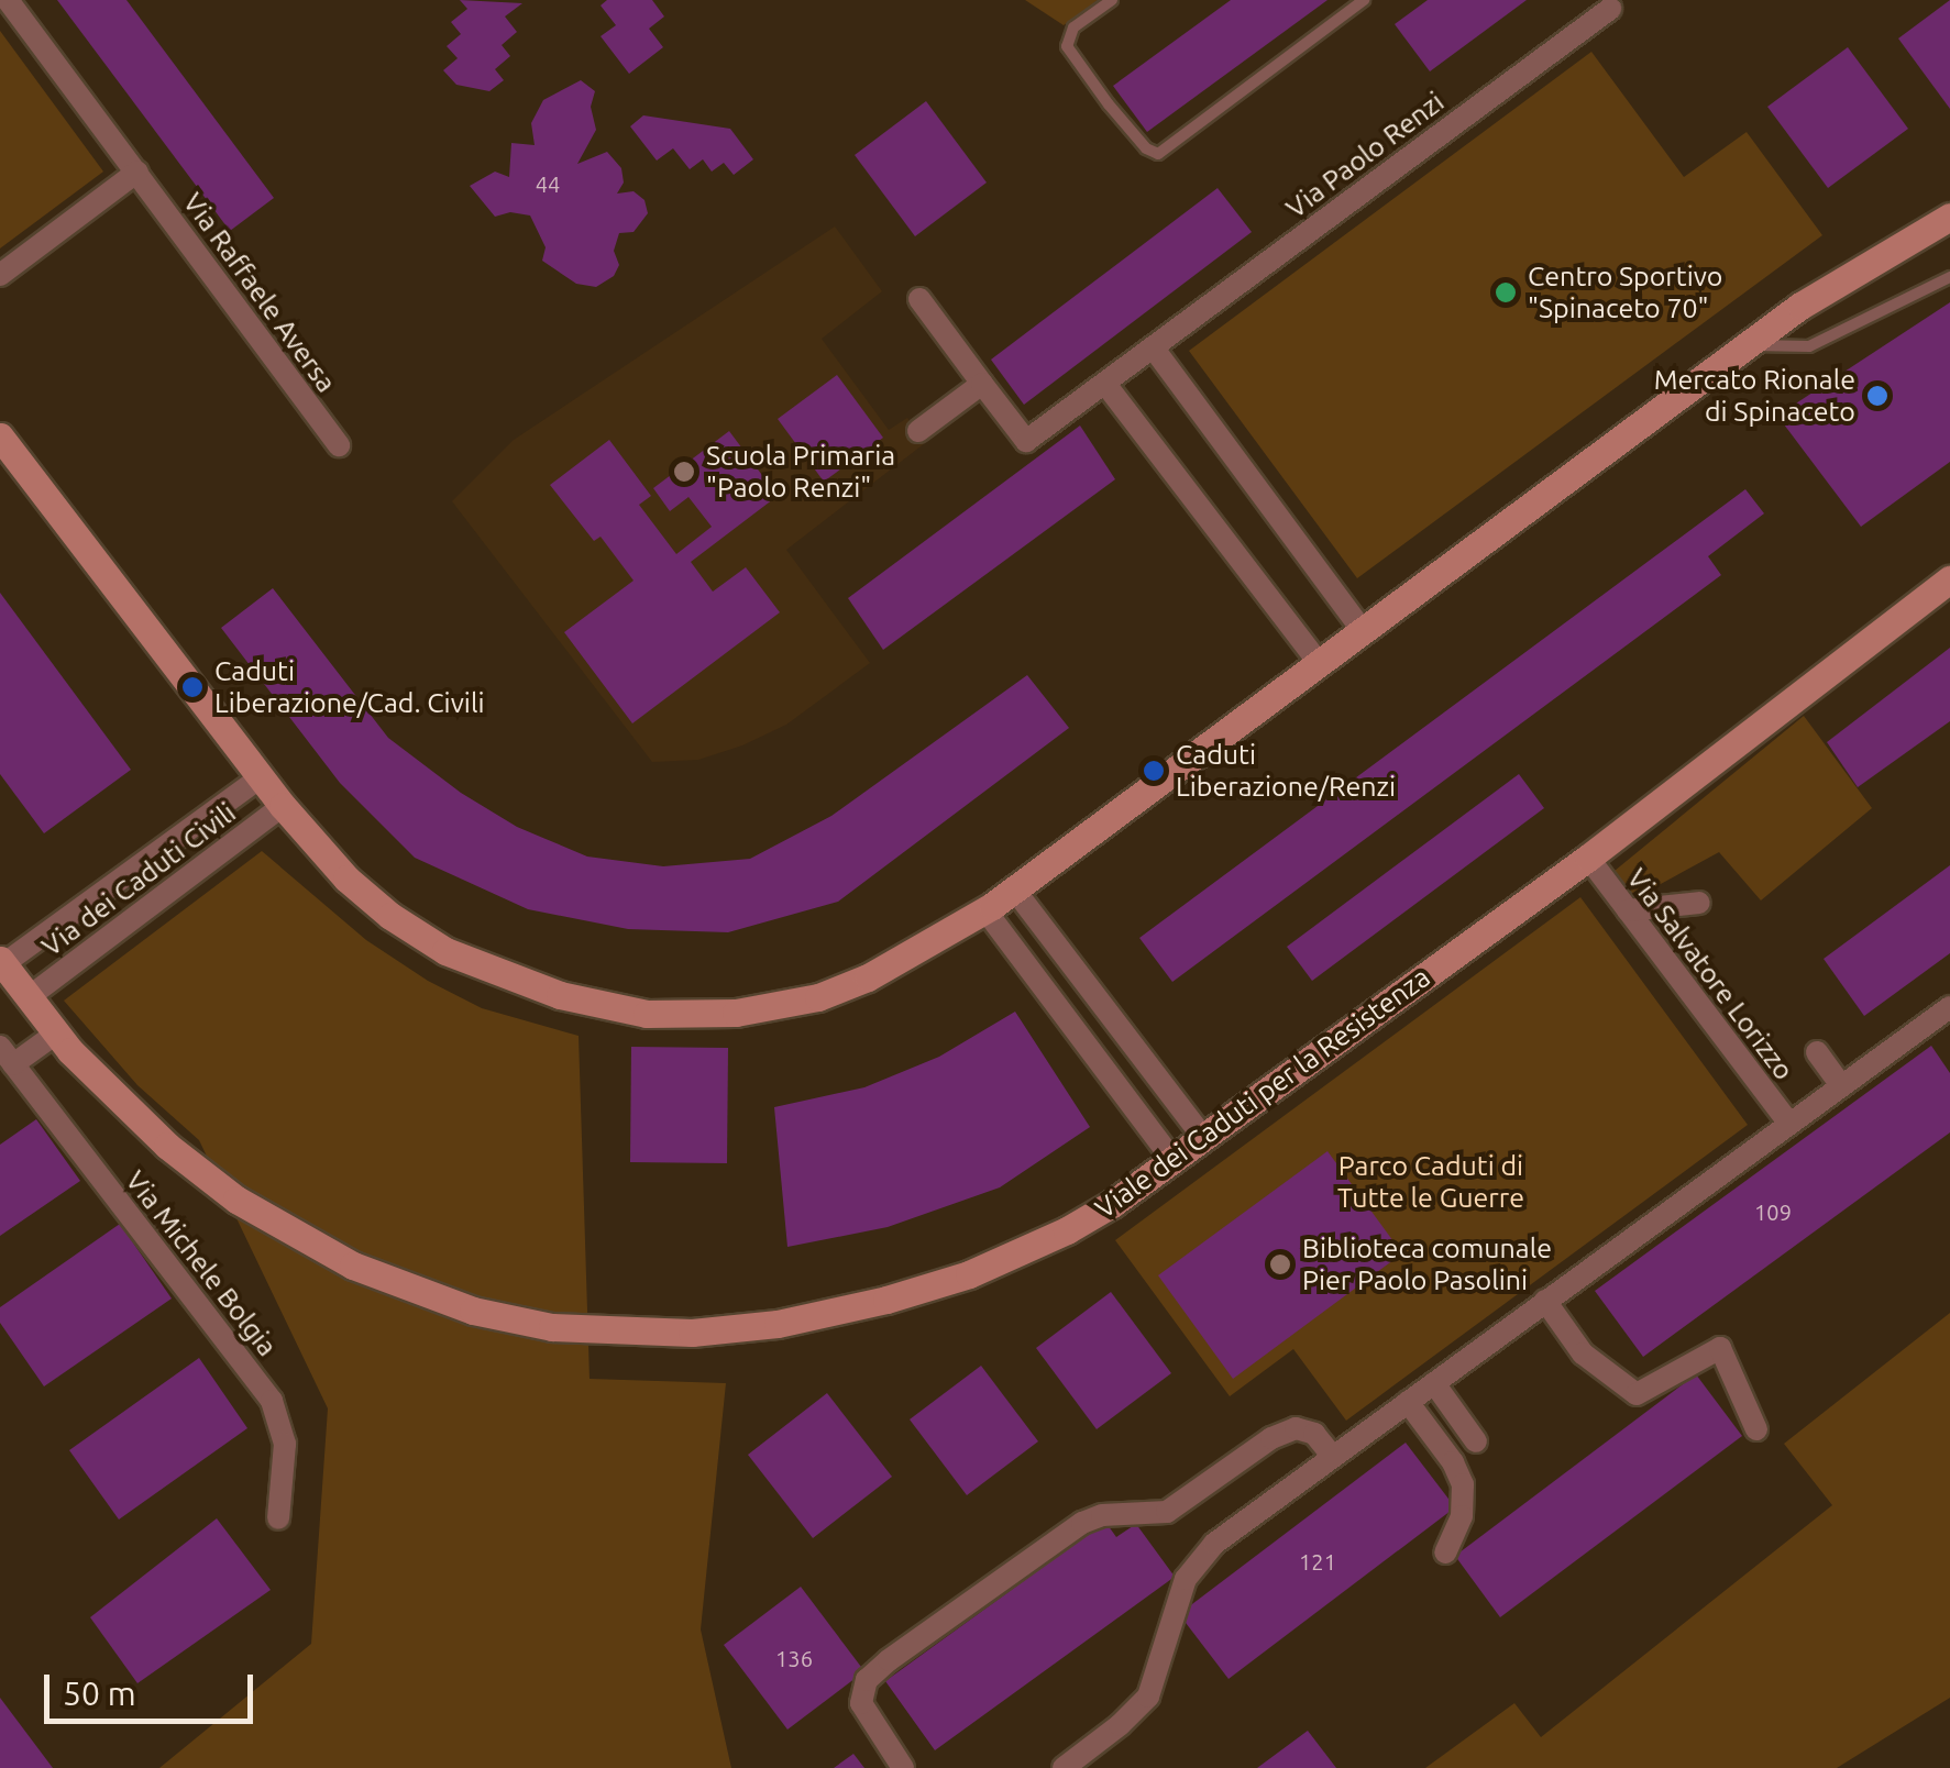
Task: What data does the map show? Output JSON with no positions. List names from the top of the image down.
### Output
{
  "streets": {
    "street": [
      "Via Paolo Renzi",
      "Via Raffaele Aversa",
      "Via dei Caduti Civili",
      "Via Salvatore Lorizzo",
      "Viale dei Caduti per la Resistenza",
      "Via Michele Bolgia"
    ]
  },
  "crossings": [
    ["Via dei Caduti Civili", "Viale dei Caduti per la Resistenza"],
    ["Via Salvatore Lorizzo", "Viale dei Caduti per la Resistenza"],
    ["Viale dei Caduti per la Resistenza", "Via Michele Bolgia"]
  ],
  "parks": ["Parco Caduti di Tutte le Guerre"],
  "places": [
    "Centro Sportivo \"Spinaceto 70\"",
    "Mercato Rionale di Spinaceto",
    "Scuola Primaria \"Paolo Renzi\"",
    "Caduti Liberazione/Cad. Civili",
    "Caduti Liberazione/Renzi",
    "Biblioteca comunale Pier Paolo Pasolini"
  ],
  "house_numbers": [
    "44",
    "109",
    "121",
    "136"
  ],
  "scale_bar": "50 m"
}
